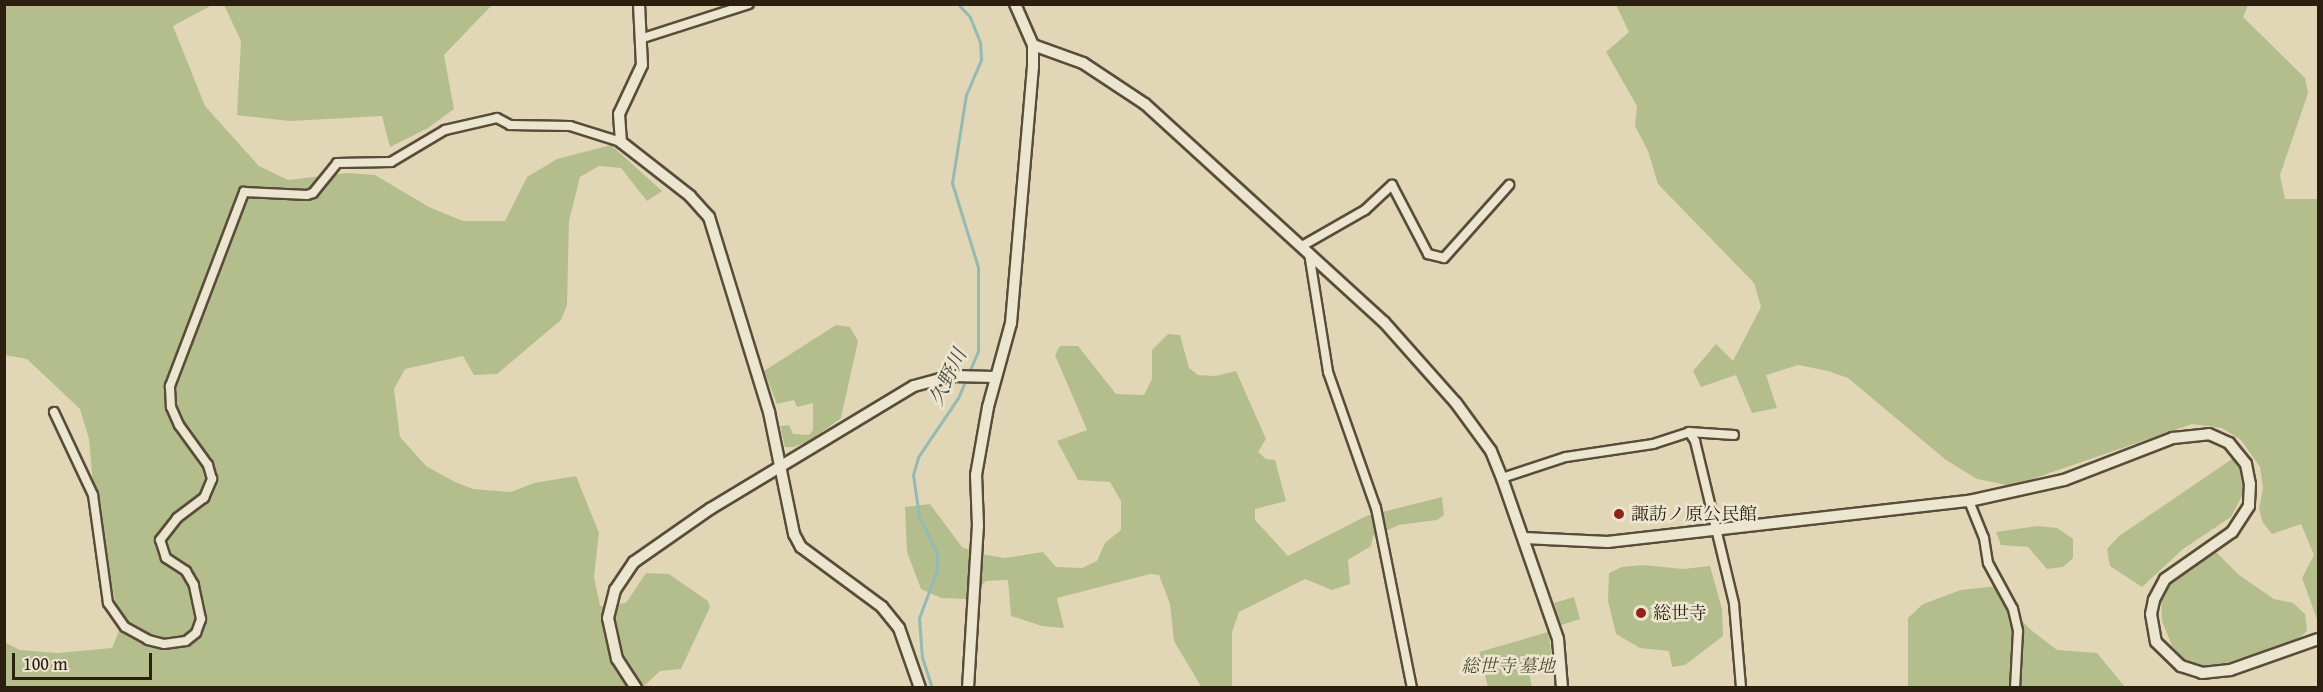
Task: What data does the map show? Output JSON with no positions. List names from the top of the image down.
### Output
{
  "water": ["久野川"],
  "parks": ["総世寺 墓地"],
  "places": ["諏訪ノ原公民館", "総世寺"],
  "scale_bar": "100 m"
}
